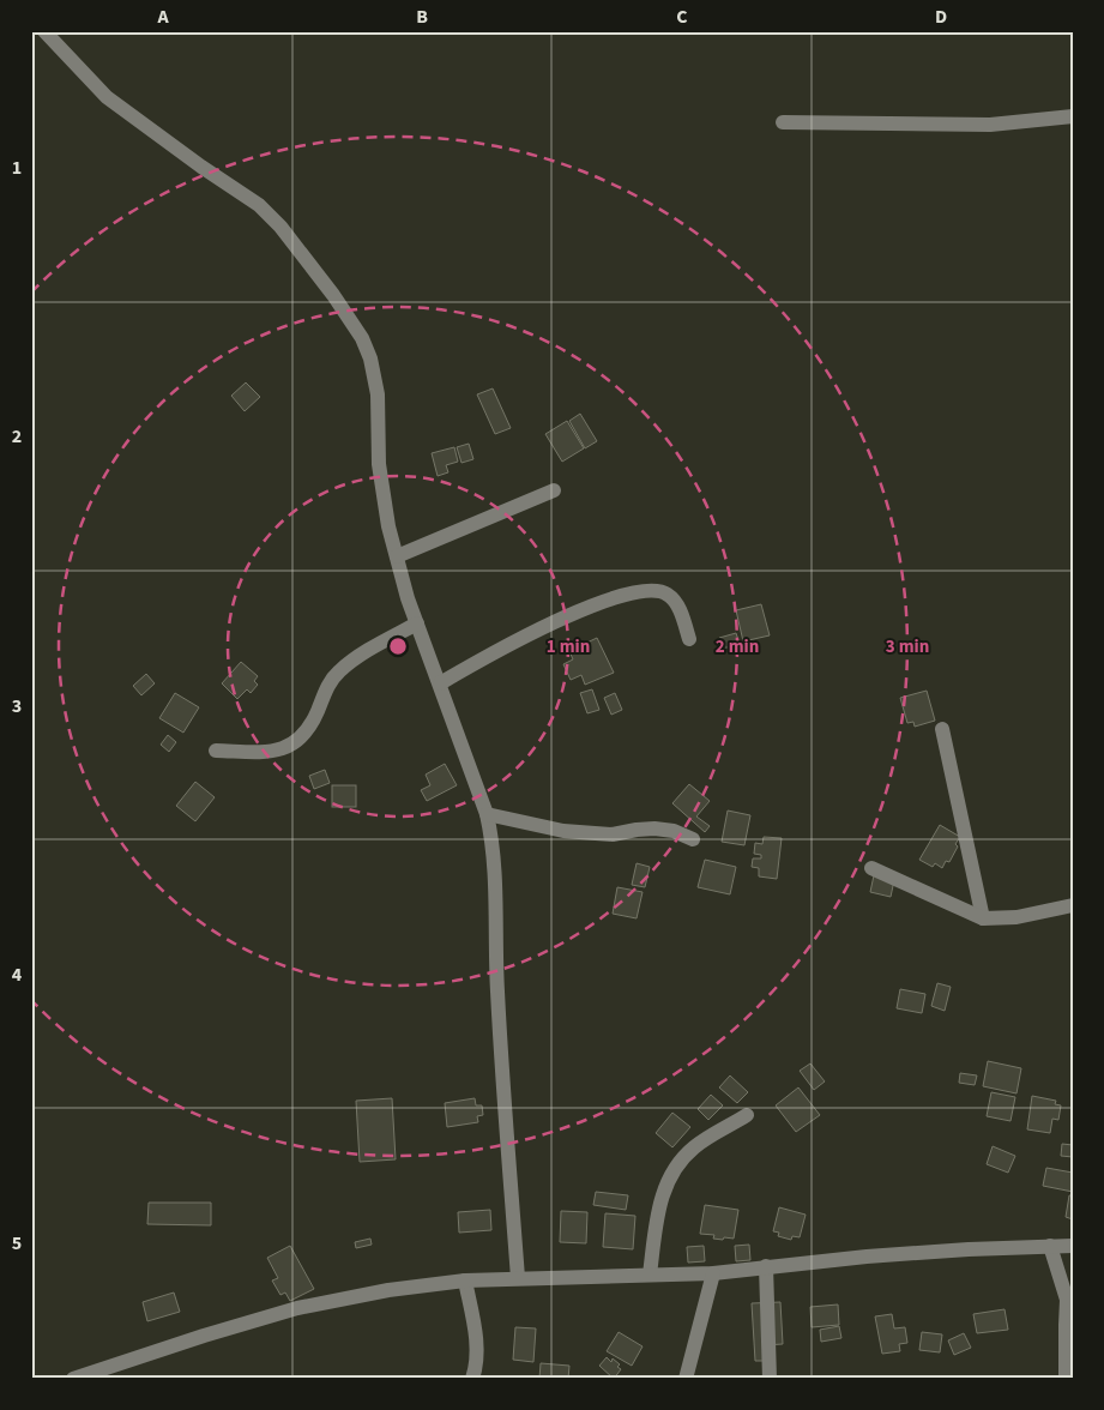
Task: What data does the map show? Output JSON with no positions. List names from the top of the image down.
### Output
{
  "grid": {
    "columns": [
      "A",
      "B",
      "C",
      "D"
    ],
    "rows": [
      "1",
      "2",
      "3",
      "4",
      "5"
    ]
  },
  "rings": ["1 min", "2 min", "3 min"]
}
